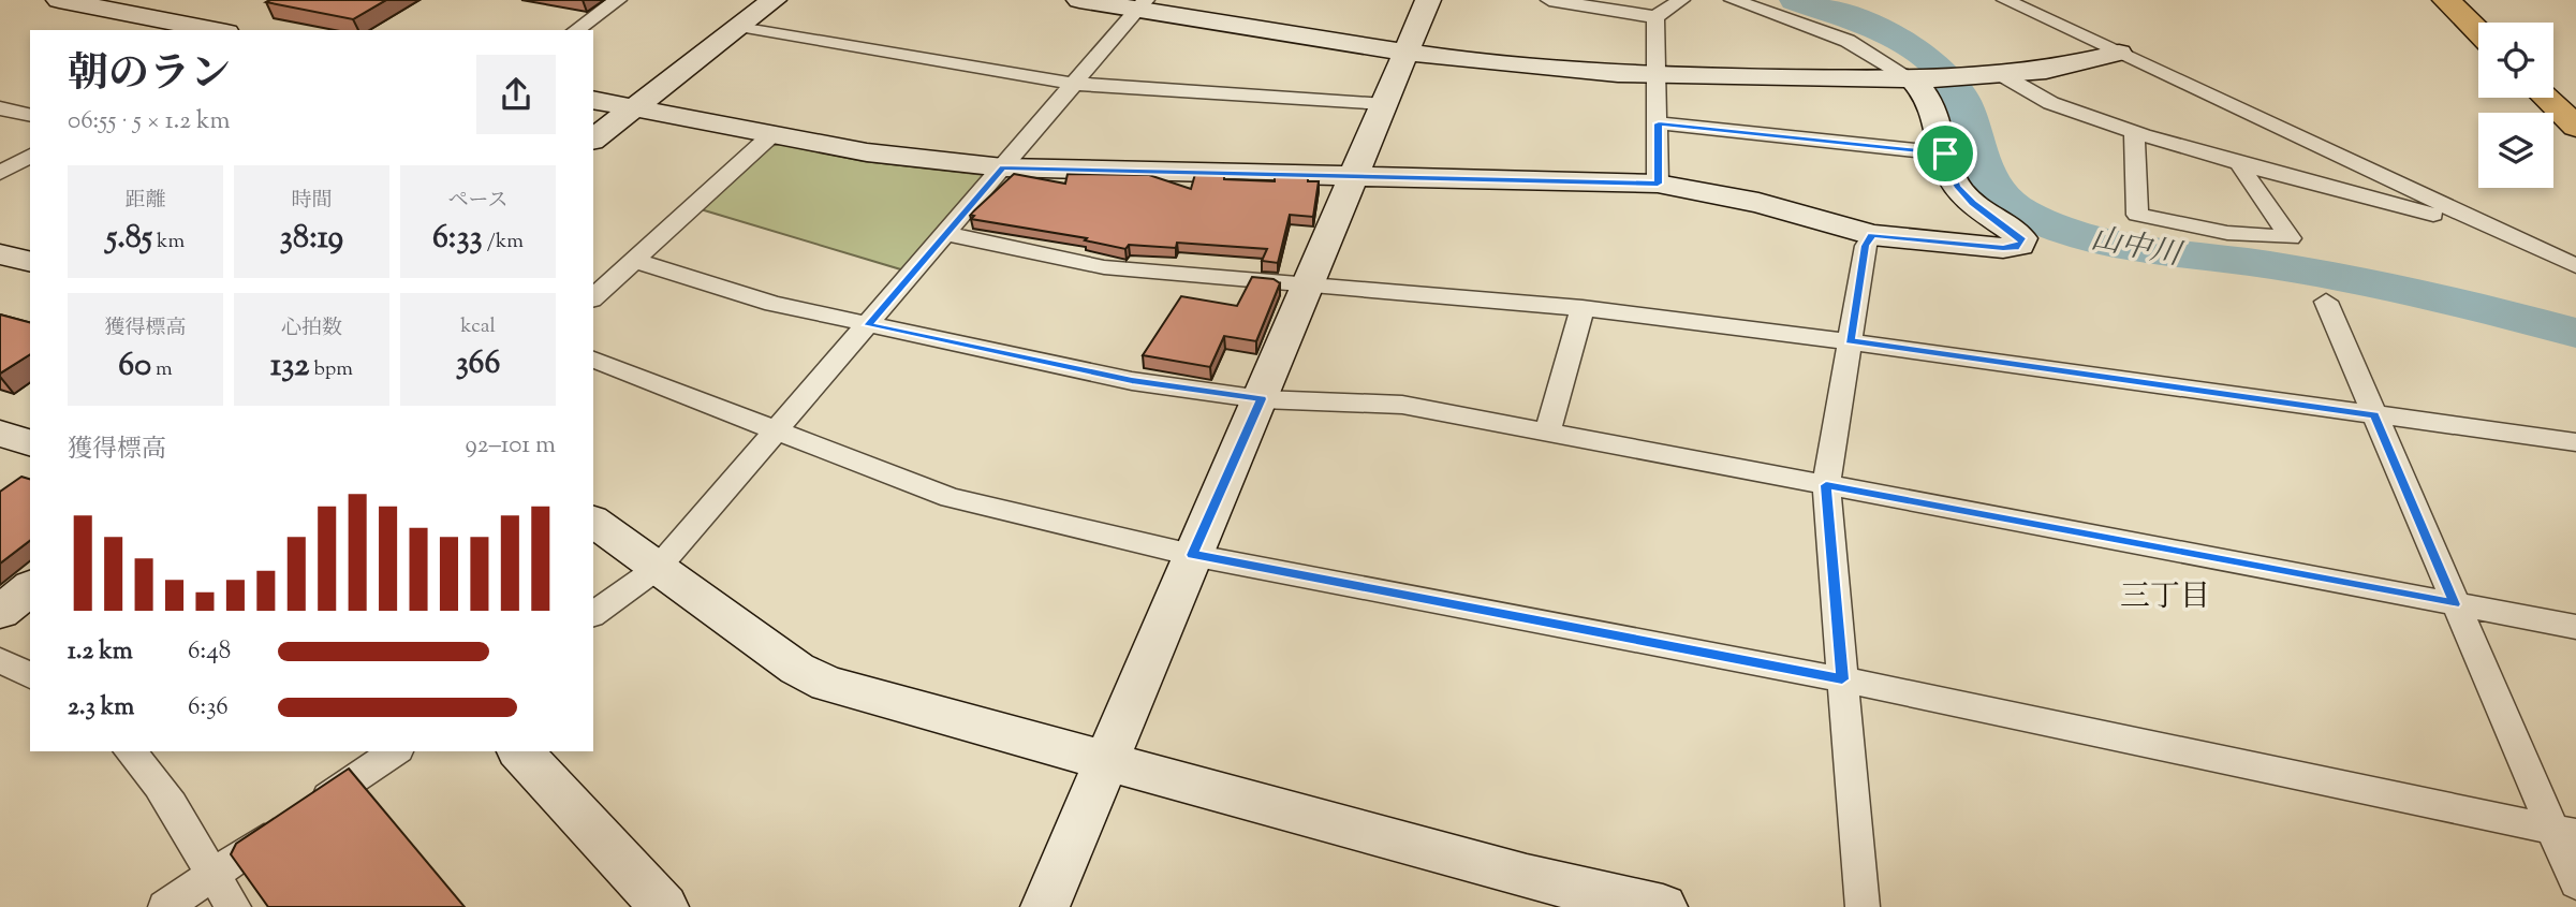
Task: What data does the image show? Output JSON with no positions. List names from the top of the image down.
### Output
{
  "districts": ["三丁目"],
  "water": ["山中川"],
  "page": {
    "heading": ["朝のラン", "06:55 · 5 × 1.2 km"],
    "stats": [
      ["距離", "5.85 km"],
      ["時間", "38:19"],
      ["ペース", "6:33 /km"],
      ["獲得標高", "60 m"],
      ["心拍数", "132 bpm"],
      ["kcal", "366"]
    ],
    "chart": ["獲得標高", "92–101 m"],
    "list": [
      {
        "name": "1.2 km",
        "note": "6:48"
      },
      {
        "name": "2.3 km",
        "note": "6:36"
      }
    ]
  }
}
